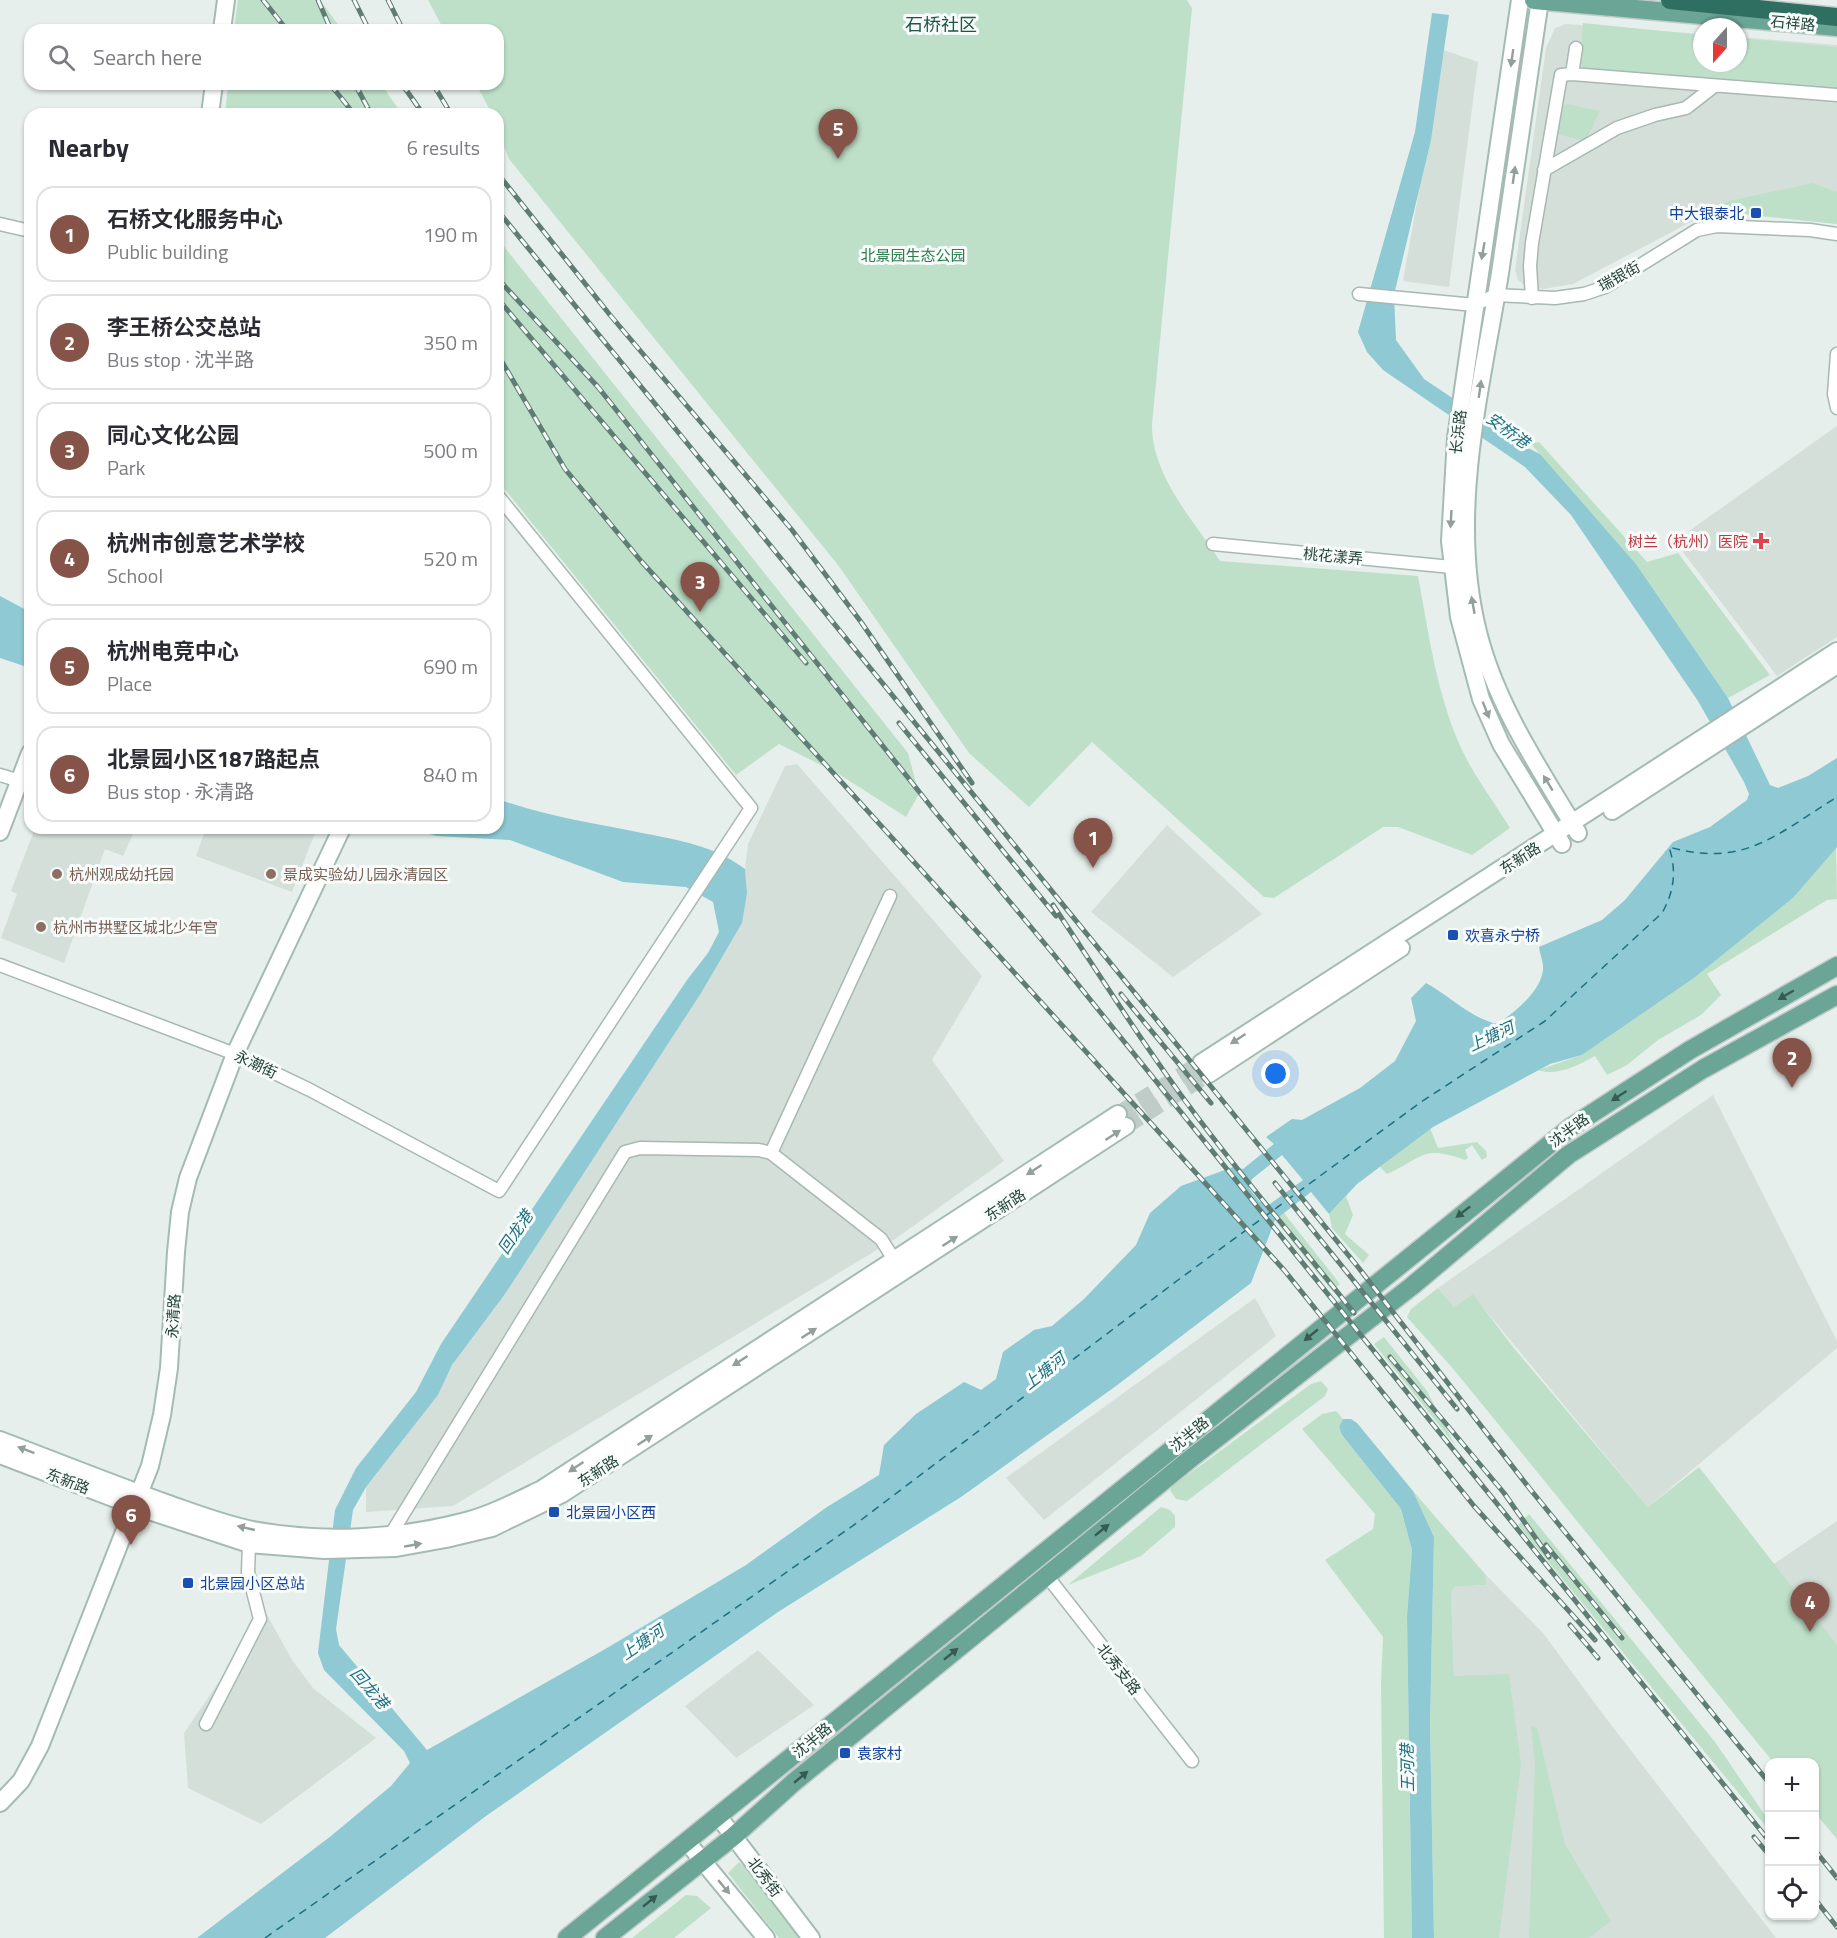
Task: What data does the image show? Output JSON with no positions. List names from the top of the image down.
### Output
{
  "streets": {
    "main road": [
      "石祥路",
      "长浜路",
      "东新路",
      "沈半路",
      "永清路",
      "北秀街"
    ],
    "street": [
      "瑞银街",
      "桃花漾弄",
      "永潮街",
      "北秀支路"
    ]
  },
  "crossings": [
    ["石祥路", "长浜路"],
    ["瑞银街", "长浜路"],
    ["长浜路", "桃花漾弄"],
    ["长浜路", "东新路"],
    ["东新路", "永清路"],
    ["永潮街", "永清路"],
    ["沈半路", "北秀支路"],
    ["沈半路", "北秀街"]
  ],
  "districts": ["石桥社区"],
  "water": [
    "安桥港",
    "上塘河",
    "回龙港",
    "王河港"
  ],
  "parks": ["北景园生态公园"],
  "places": {
    "transit": [
      "中大银泰北",
      "欢喜永宁桥",
      "北景园小区西",
      "北景园小区总站",
      "袁家村"
    ],
    "health": ["树兰（杭州）医院"],
    "other": ["杭州观成幼托园", "景成实验幼儿园永清园区", "杭州市拱墅区城北少年宫"]
  },
  "north": "bottom",
  "page": {
    "search": "Search here",
    "heading": ["Nearby", "6 results"],
    "pins": [
      "5",
      "3",
      "1",
      "2",
      "6",
      "4"
    ],
    "list": [
      {
        "mark": "1",
        "name": "石桥文化服务中心",
        "note": "Public building",
        "value": "190 m"
      },
      {
        "mark": "2",
        "name": "李王桥公交总站",
        "note": "Bus stop · 沈半路",
        "value": "350 m"
      },
      {
        "mark": "3",
        "name": "同心文化公园",
        "note": "Park",
        "value": "500 m"
      },
      {
        "mark": "4",
        "name": "杭州市创意艺术学校",
        "note": "School",
        "value": "520 m"
      },
      {
        "mark": "5",
        "name": "杭州电竞中心",
        "note": "Place",
        "value": "690 m"
      },
      {
        "mark": "6",
        "name": "北景园小区187路起点",
        "note": "Bus stop · 永清路",
        "value": "840 m"
      }
    ],
    "map_buttons": ["+", "−"]
  }
}
